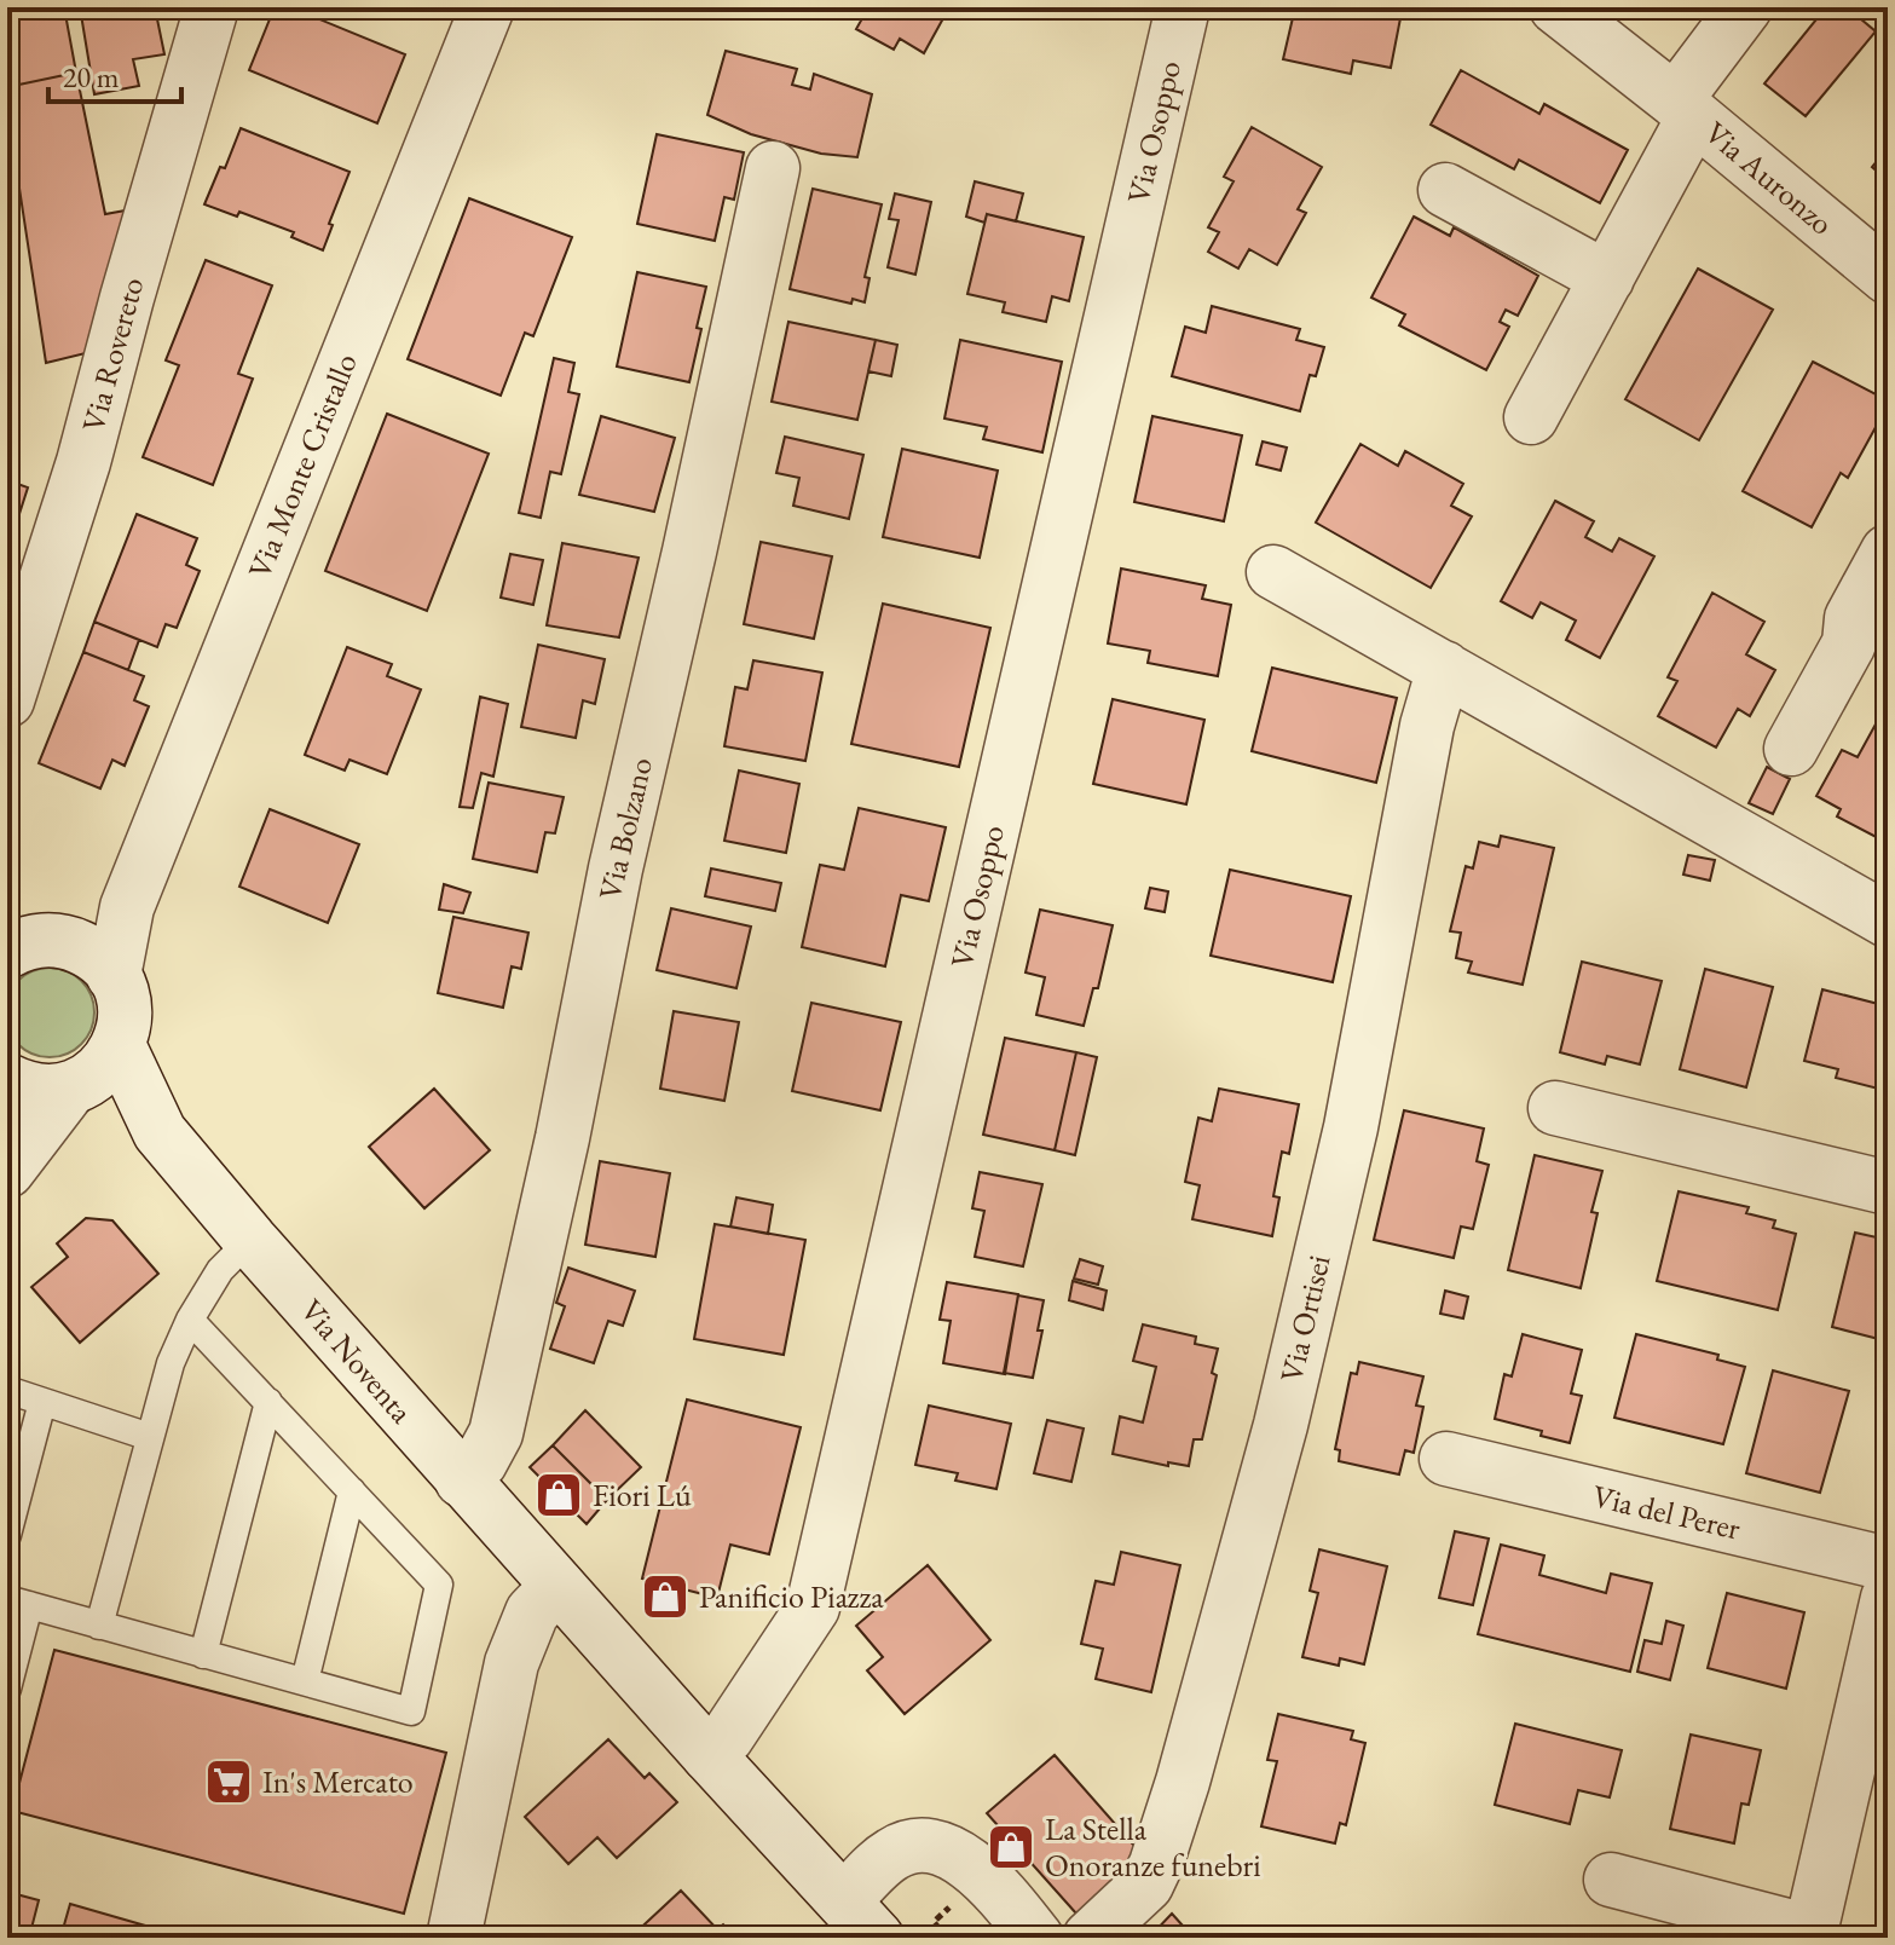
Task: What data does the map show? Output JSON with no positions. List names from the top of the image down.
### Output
{
  "streets": {
    "street": [
      "Via Osoppo",
      "Via Auronzo",
      "Via Rovereto",
      "Via Monte Cristallo",
      "Via Bolzano",
      "Via Ortisei",
      "Via Noventa",
      "Via del Perer"
    ]
  },
  "crossings": [
    ["Via Osoppo", "Via Noventa"],
    ["Via Bolzano", "Via Noventa"]
  ],
  "places": {
    "shop": ["Fiori Lú", "Panificio Piazza", "La Stella Onoranze funebri"],
    "supermarket": ["In's Mercato"]
  },
  "scale_bar": "20 m"
}
